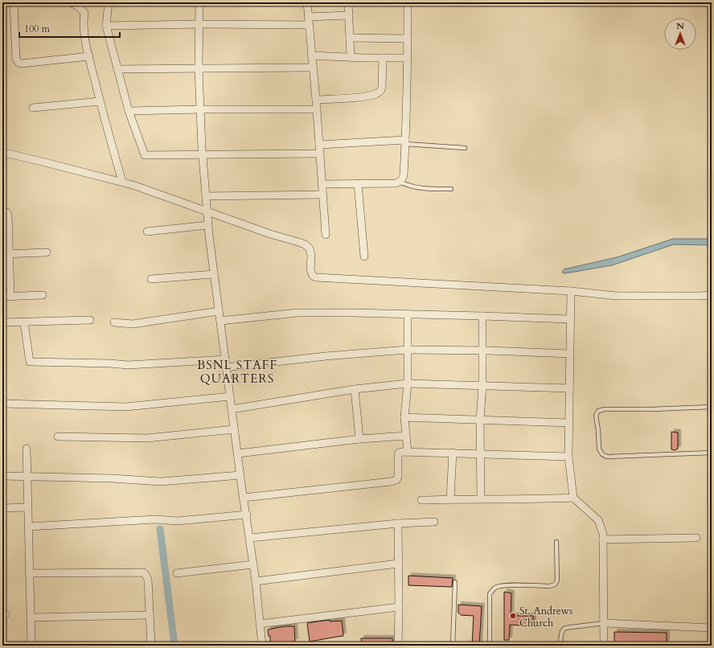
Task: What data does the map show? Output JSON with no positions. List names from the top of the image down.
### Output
{
  "districts": ["BSNL STAFF QUARTERS"],
  "places": ["St. Andrews Church"],
  "scale_bar": "100 m",
  "north": "top"
}
